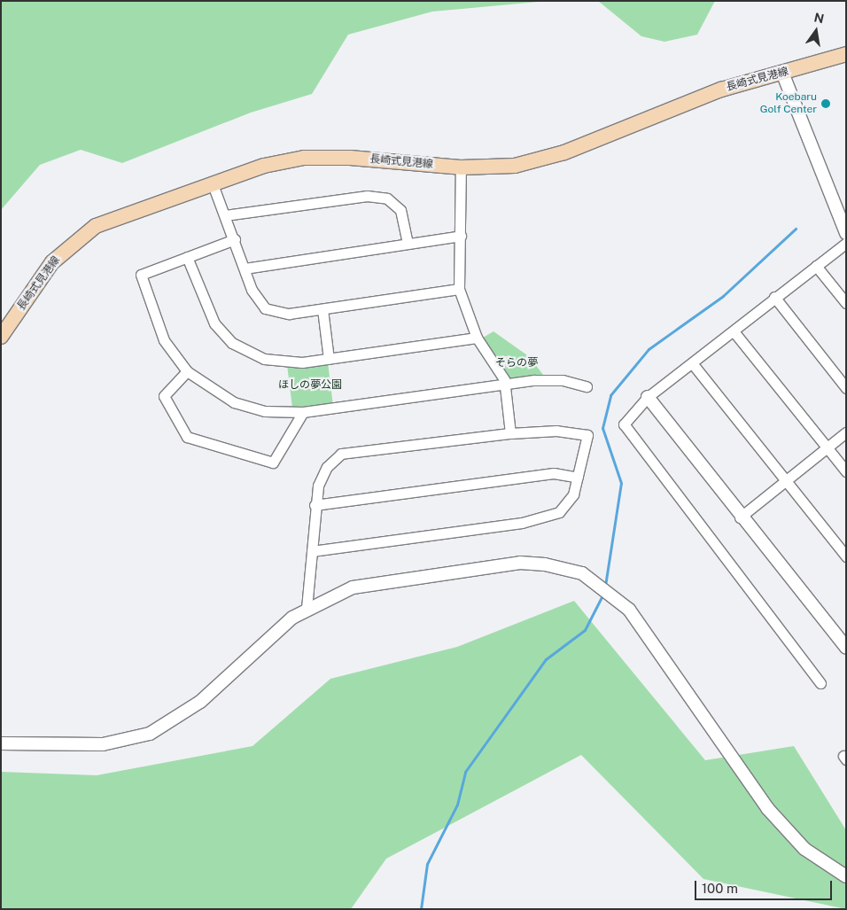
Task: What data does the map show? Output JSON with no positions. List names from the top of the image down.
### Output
{
  "streets": {
    "main road": ["長崎式見港線"]
  },
  "parks": ["そらの夢", "ほしの夢公園"],
  "places": ["Koebaru Golf Center"],
  "scale_bar": "100 m",
  "north": "top"
}
